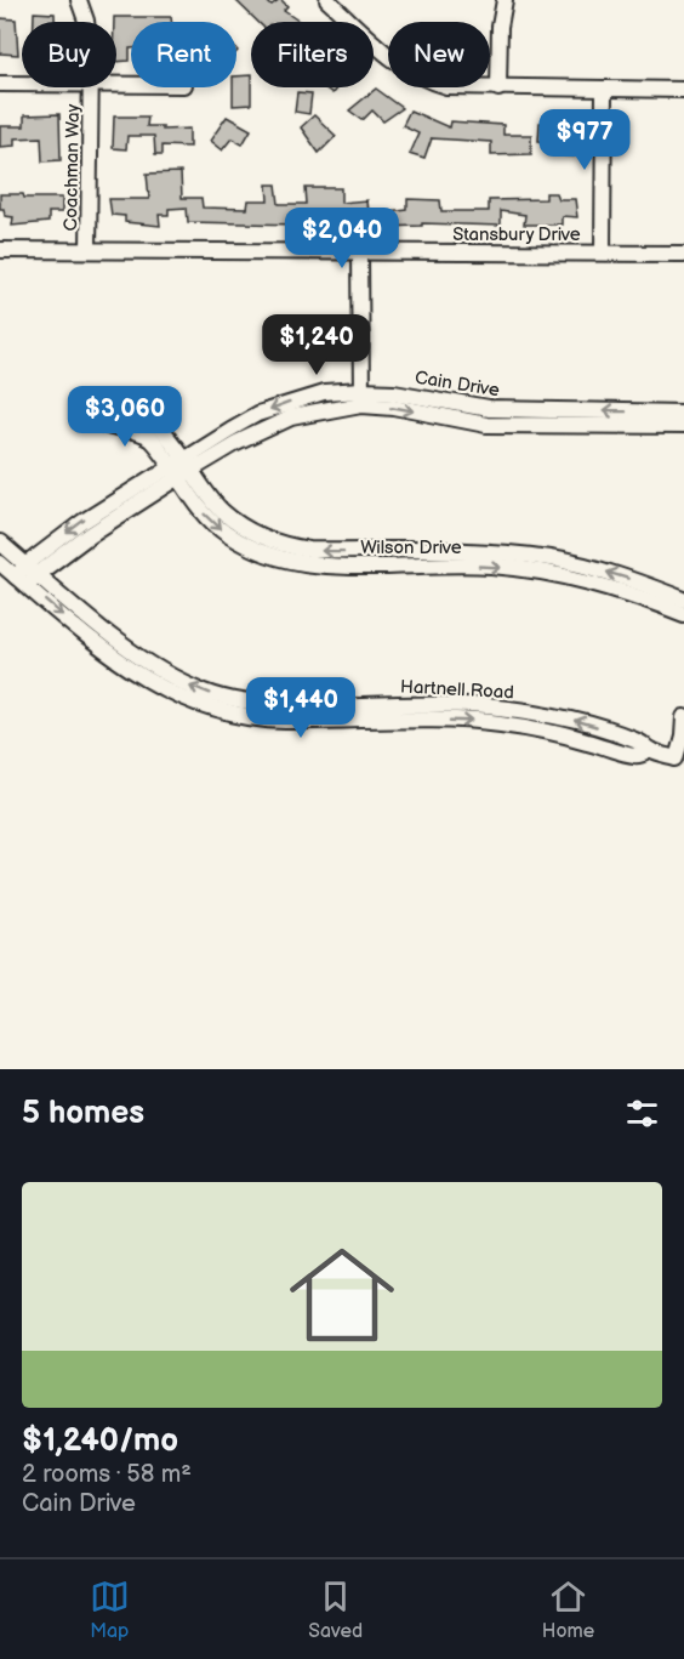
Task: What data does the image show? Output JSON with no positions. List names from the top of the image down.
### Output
{
  "streets": {
    "street": [
      "Coachman Way",
      "Stansbury Drive",
      "Cain Drive",
      "Wilson Drive",
      "Hartnell Road"
    ]
  },
  "crossings": [
    ["Coachman Way", "Stansbury Drive"],
    ["Cain Drive", "Wilson Drive"],
    ["Cain Drive", "Hartnell Road"]
  ],
  "page": {
    "chip": [
      "Buy",
      "Rent",
      "Filters",
      "New"
    ],
    "price": [
      "$977",
      "$2,040",
      "$1,240",
      "$3,060",
      "$1,440"
    ],
    "heading": "5 homes",
    "list": [
      {
        "name": "$1,240/mo",
        "note": "2 rooms · 58 m² · Cain Drive"
      }
    ],
    "tabs": ["Map", "Saved", "Home"]
  }
}
